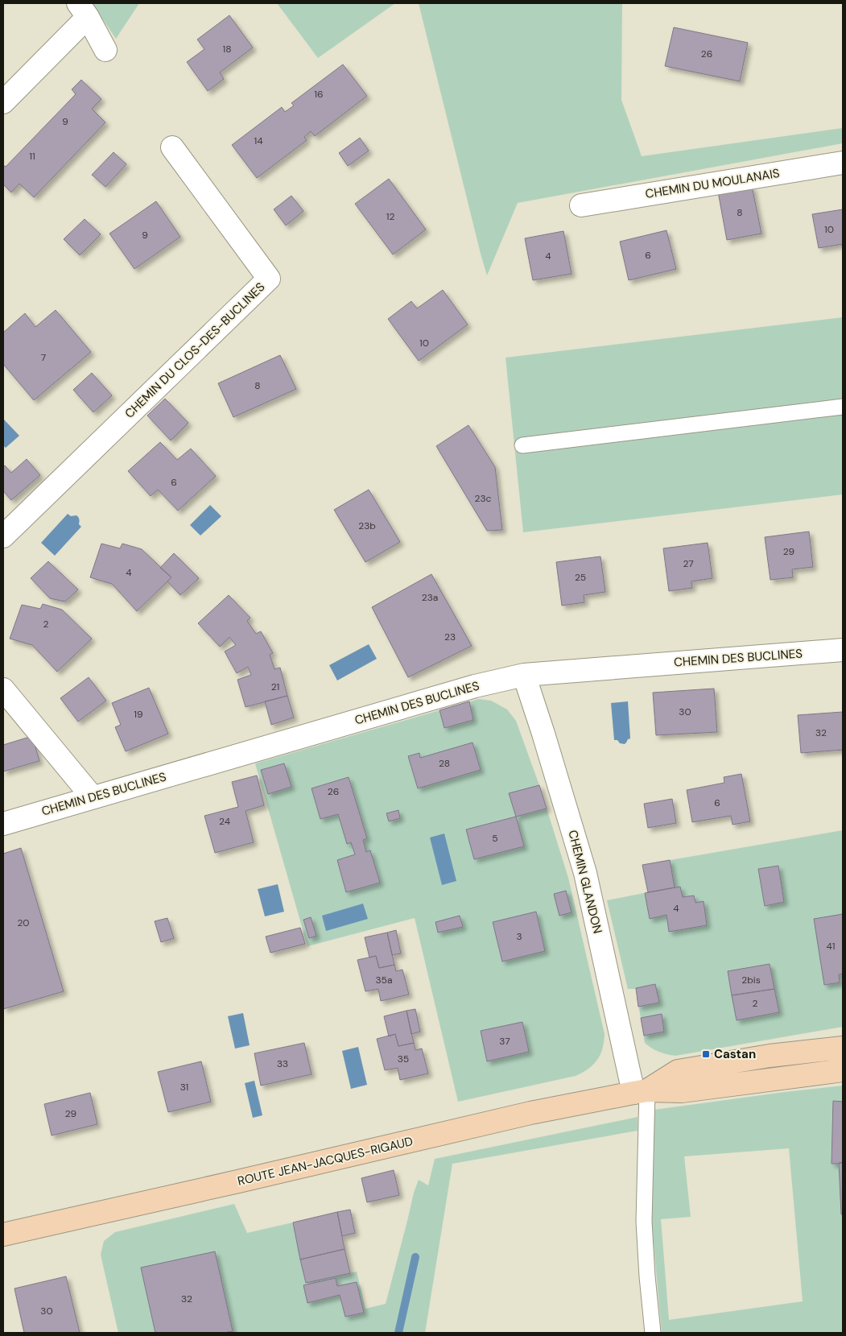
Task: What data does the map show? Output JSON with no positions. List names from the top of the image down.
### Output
{
  "streets": {
    "street": [
      "CHEMIN DU MOULANAIS",
      "CHEMIN DU CLOS-DES-BUCLINES",
      "CHEMIN DES BUCLINES",
      "CHEMIN GLANDON",
      "ROUTE JEAN-JACQUES-RIGAUD"
    ]
  },
  "crossings": [
    ["CHEMIN DES BUCLINES", "CHEMIN GLANDON"],
    ["CHEMIN GLANDON", "ROUTE JEAN-JACQUES-RIGAUD"]
  ],
  "places": {
    "transit": ["Castan"]
  },
  "house_numbers": [
    "18",
    "26",
    "16",
    "9",
    "14",
    "11",
    "8",
    "12",
    "10",
    "9",
    "6",
    "4",
    "10",
    "7",
    "8",
    "6",
    "23c",
    "23b",
    "29",
    "27",
    "4",
    "25",
    "23a",
    "2",
    "23",
    "21",
    "30",
    "19",
    "32",
    "28",
    "26",
    "6",
    "24",
    "5",
    "4",
    "20",
    "3",
    "41",
    "35a",
    "2bis",
    "2",
    "37",
    "35",
    "33",
    "31",
    "29",
    "32",
    "30"
  ]
}
